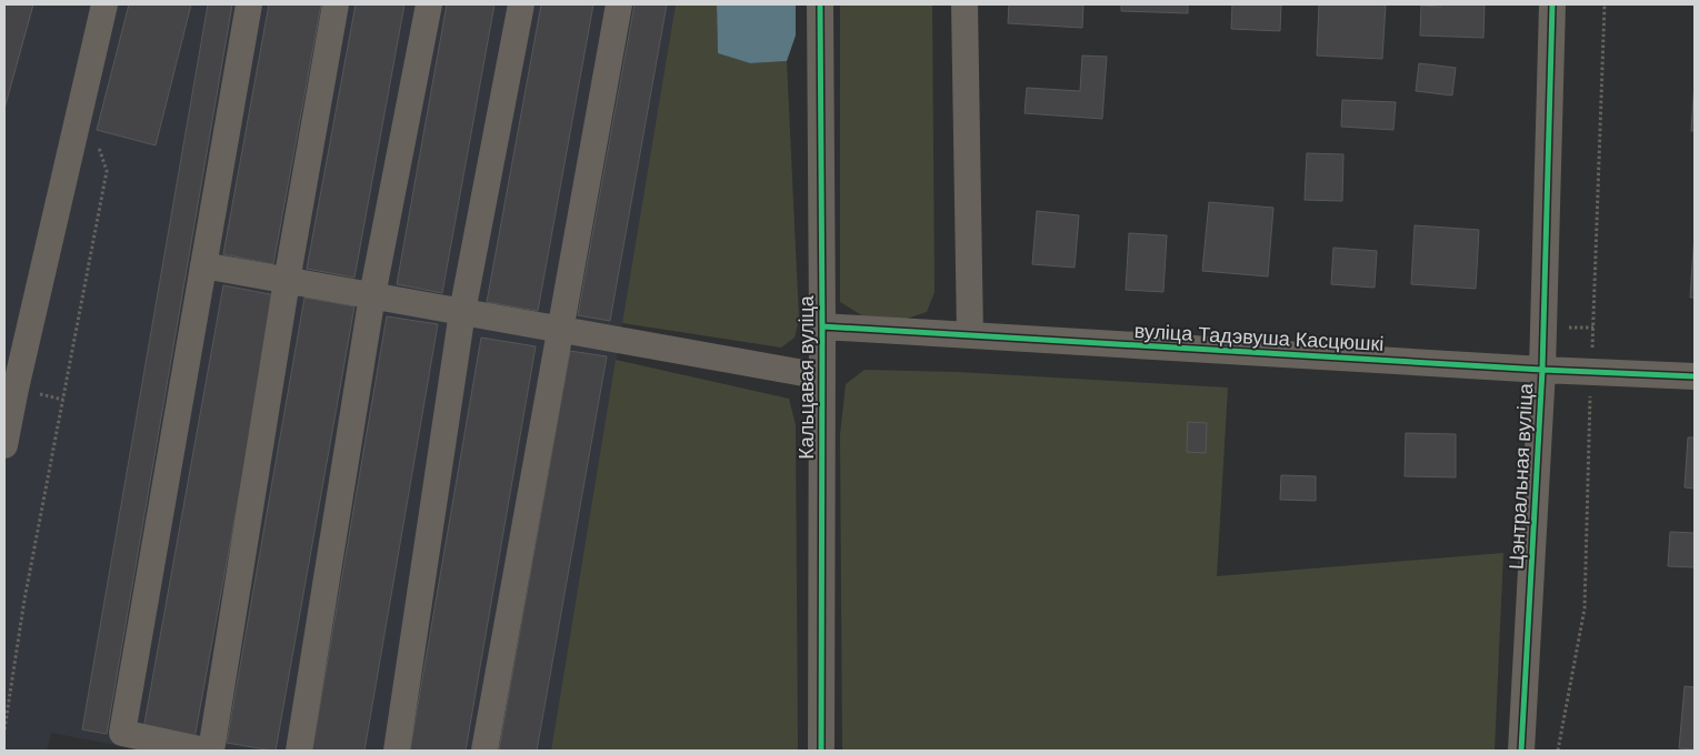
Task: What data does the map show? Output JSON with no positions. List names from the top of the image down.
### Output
{
  "streets": {
    "street": ["вуліца Тадэвуша Касцюшкі", "Кальцавая вуліца", "Цэнтральная вуліца"]
  },
  "crossings": [
    ["вуліца Тадэвуша Касцюшкі", "Кальцавая вуліца"],
    ["вуліца Тадэвуша Касцюшкі", "Цэнтральная вуліца"]
  ]
}
